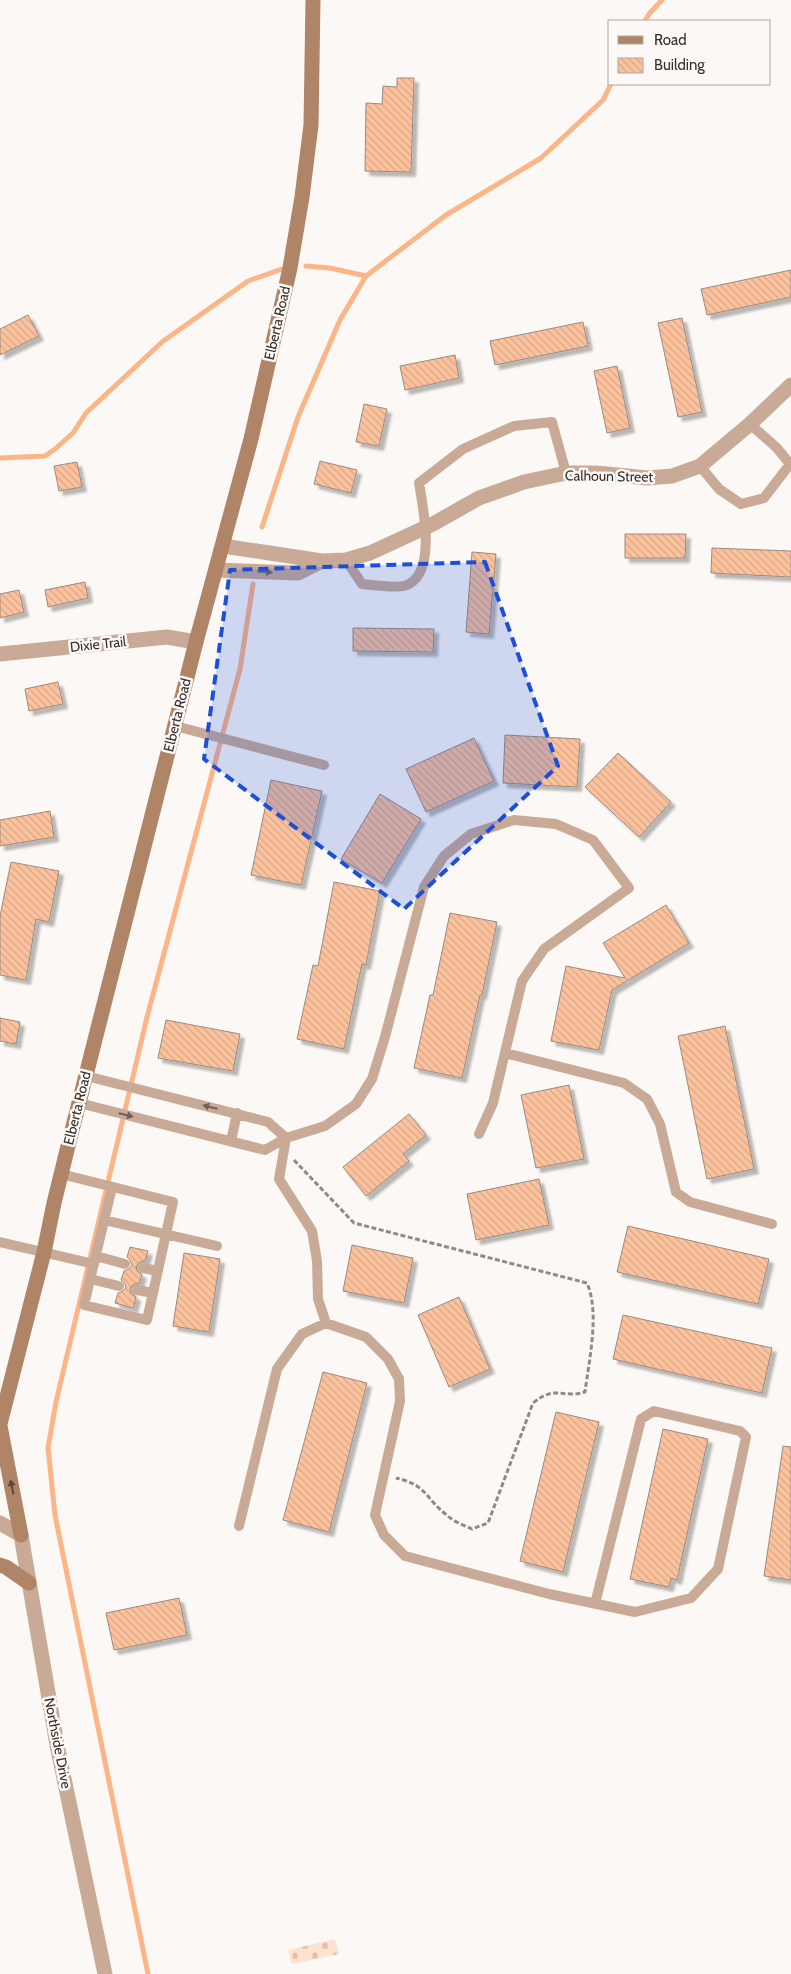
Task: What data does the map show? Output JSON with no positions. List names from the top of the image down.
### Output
{
  "streets": {
    "street": [
      "Elberta Road",
      "Calhoun Street",
      "Dixie Trail",
      "Northside Drive"
    ]
  },
  "crossings": [
    ["Elberta Road", "Calhoun Street"],
    ["Elberta Road", "Dixie Trail"]
  ],
  "legend": ["Road", "Building"]
}
